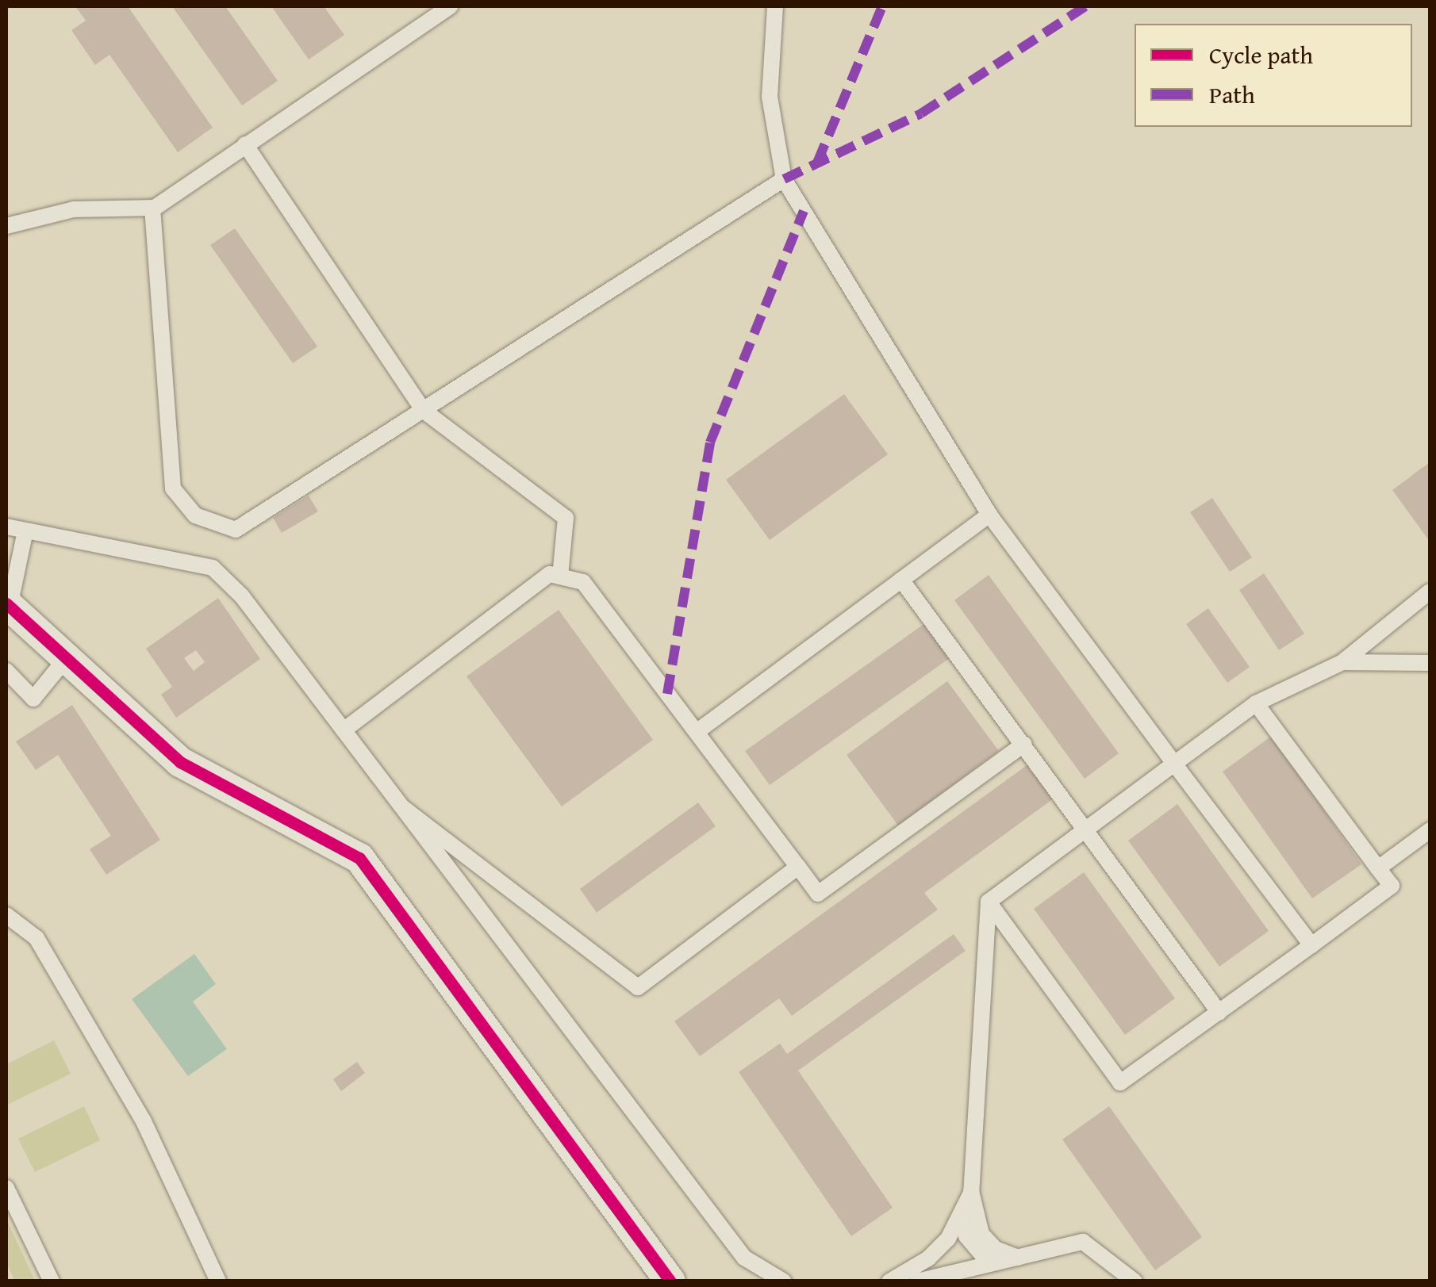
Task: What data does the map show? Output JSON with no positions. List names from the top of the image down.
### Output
{
  "legend": ["Cycle path", "Path"]
}
